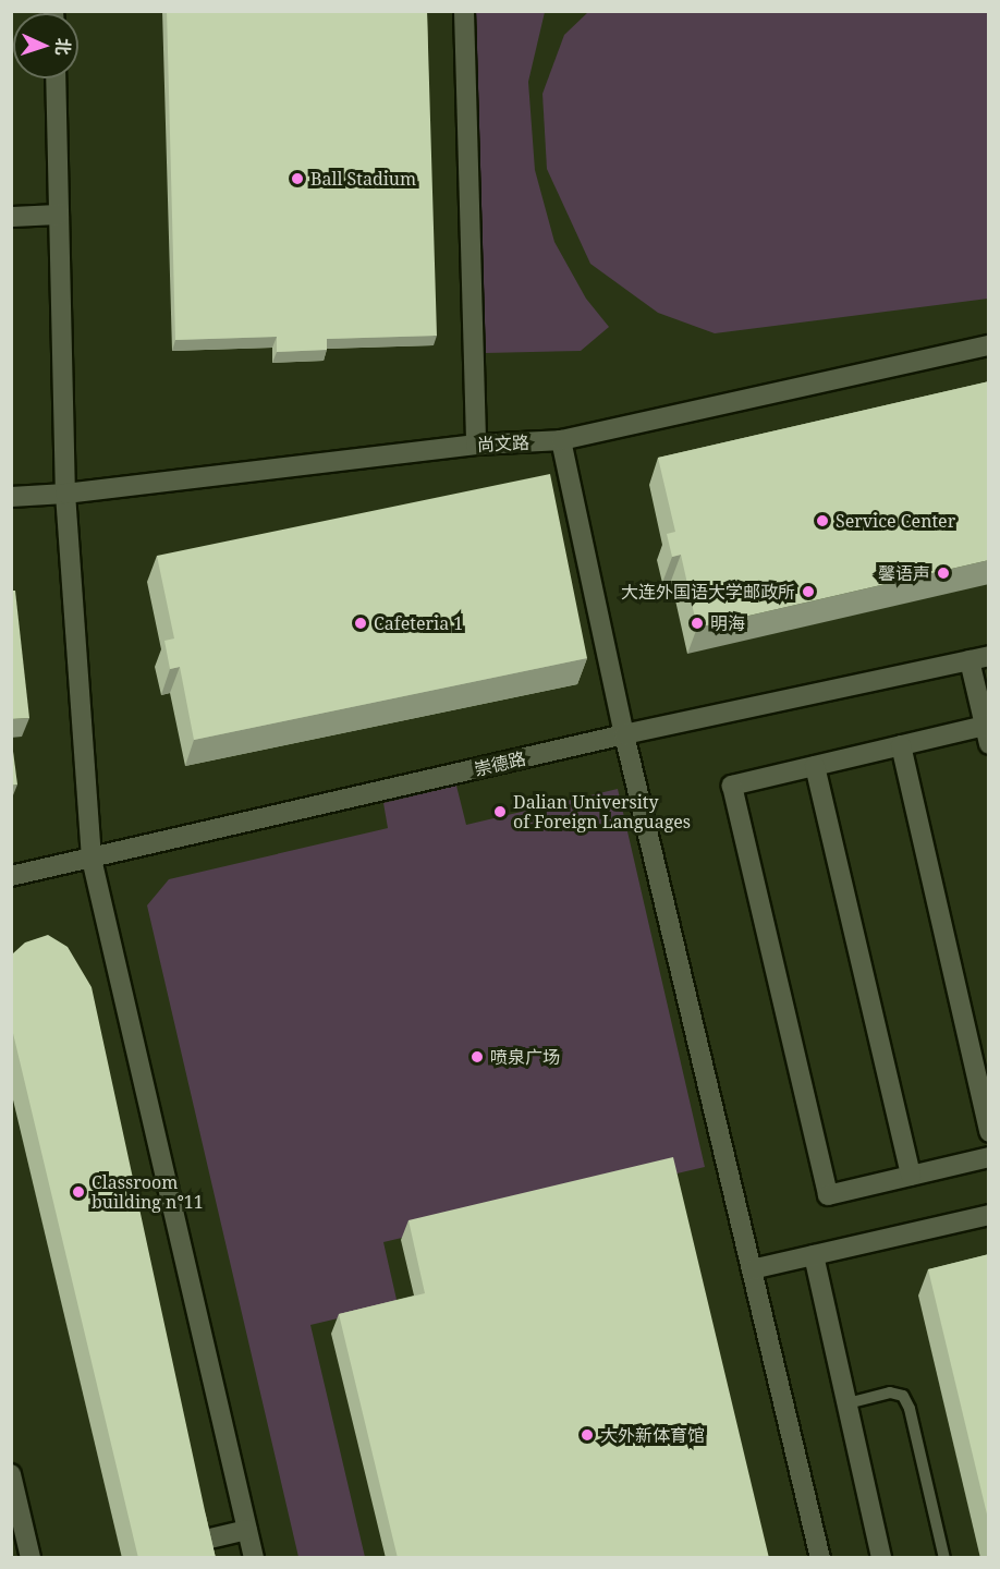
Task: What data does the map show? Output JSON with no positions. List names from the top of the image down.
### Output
{
  "streets": {
    "street": ["尚文路", "崇德路"]
  },
  "places": [
    "Ball Stadium",
    "Service Center",
    "馨语声",
    "大连外国语大学邮政所",
    "Cafeteria 1",
    "明海",
    "Dalian University of Foreign Languages",
    "喷泉广场",
    "Classroom building n°11",
    "大外新体育馆"
  ],
  "north": "right"
}
